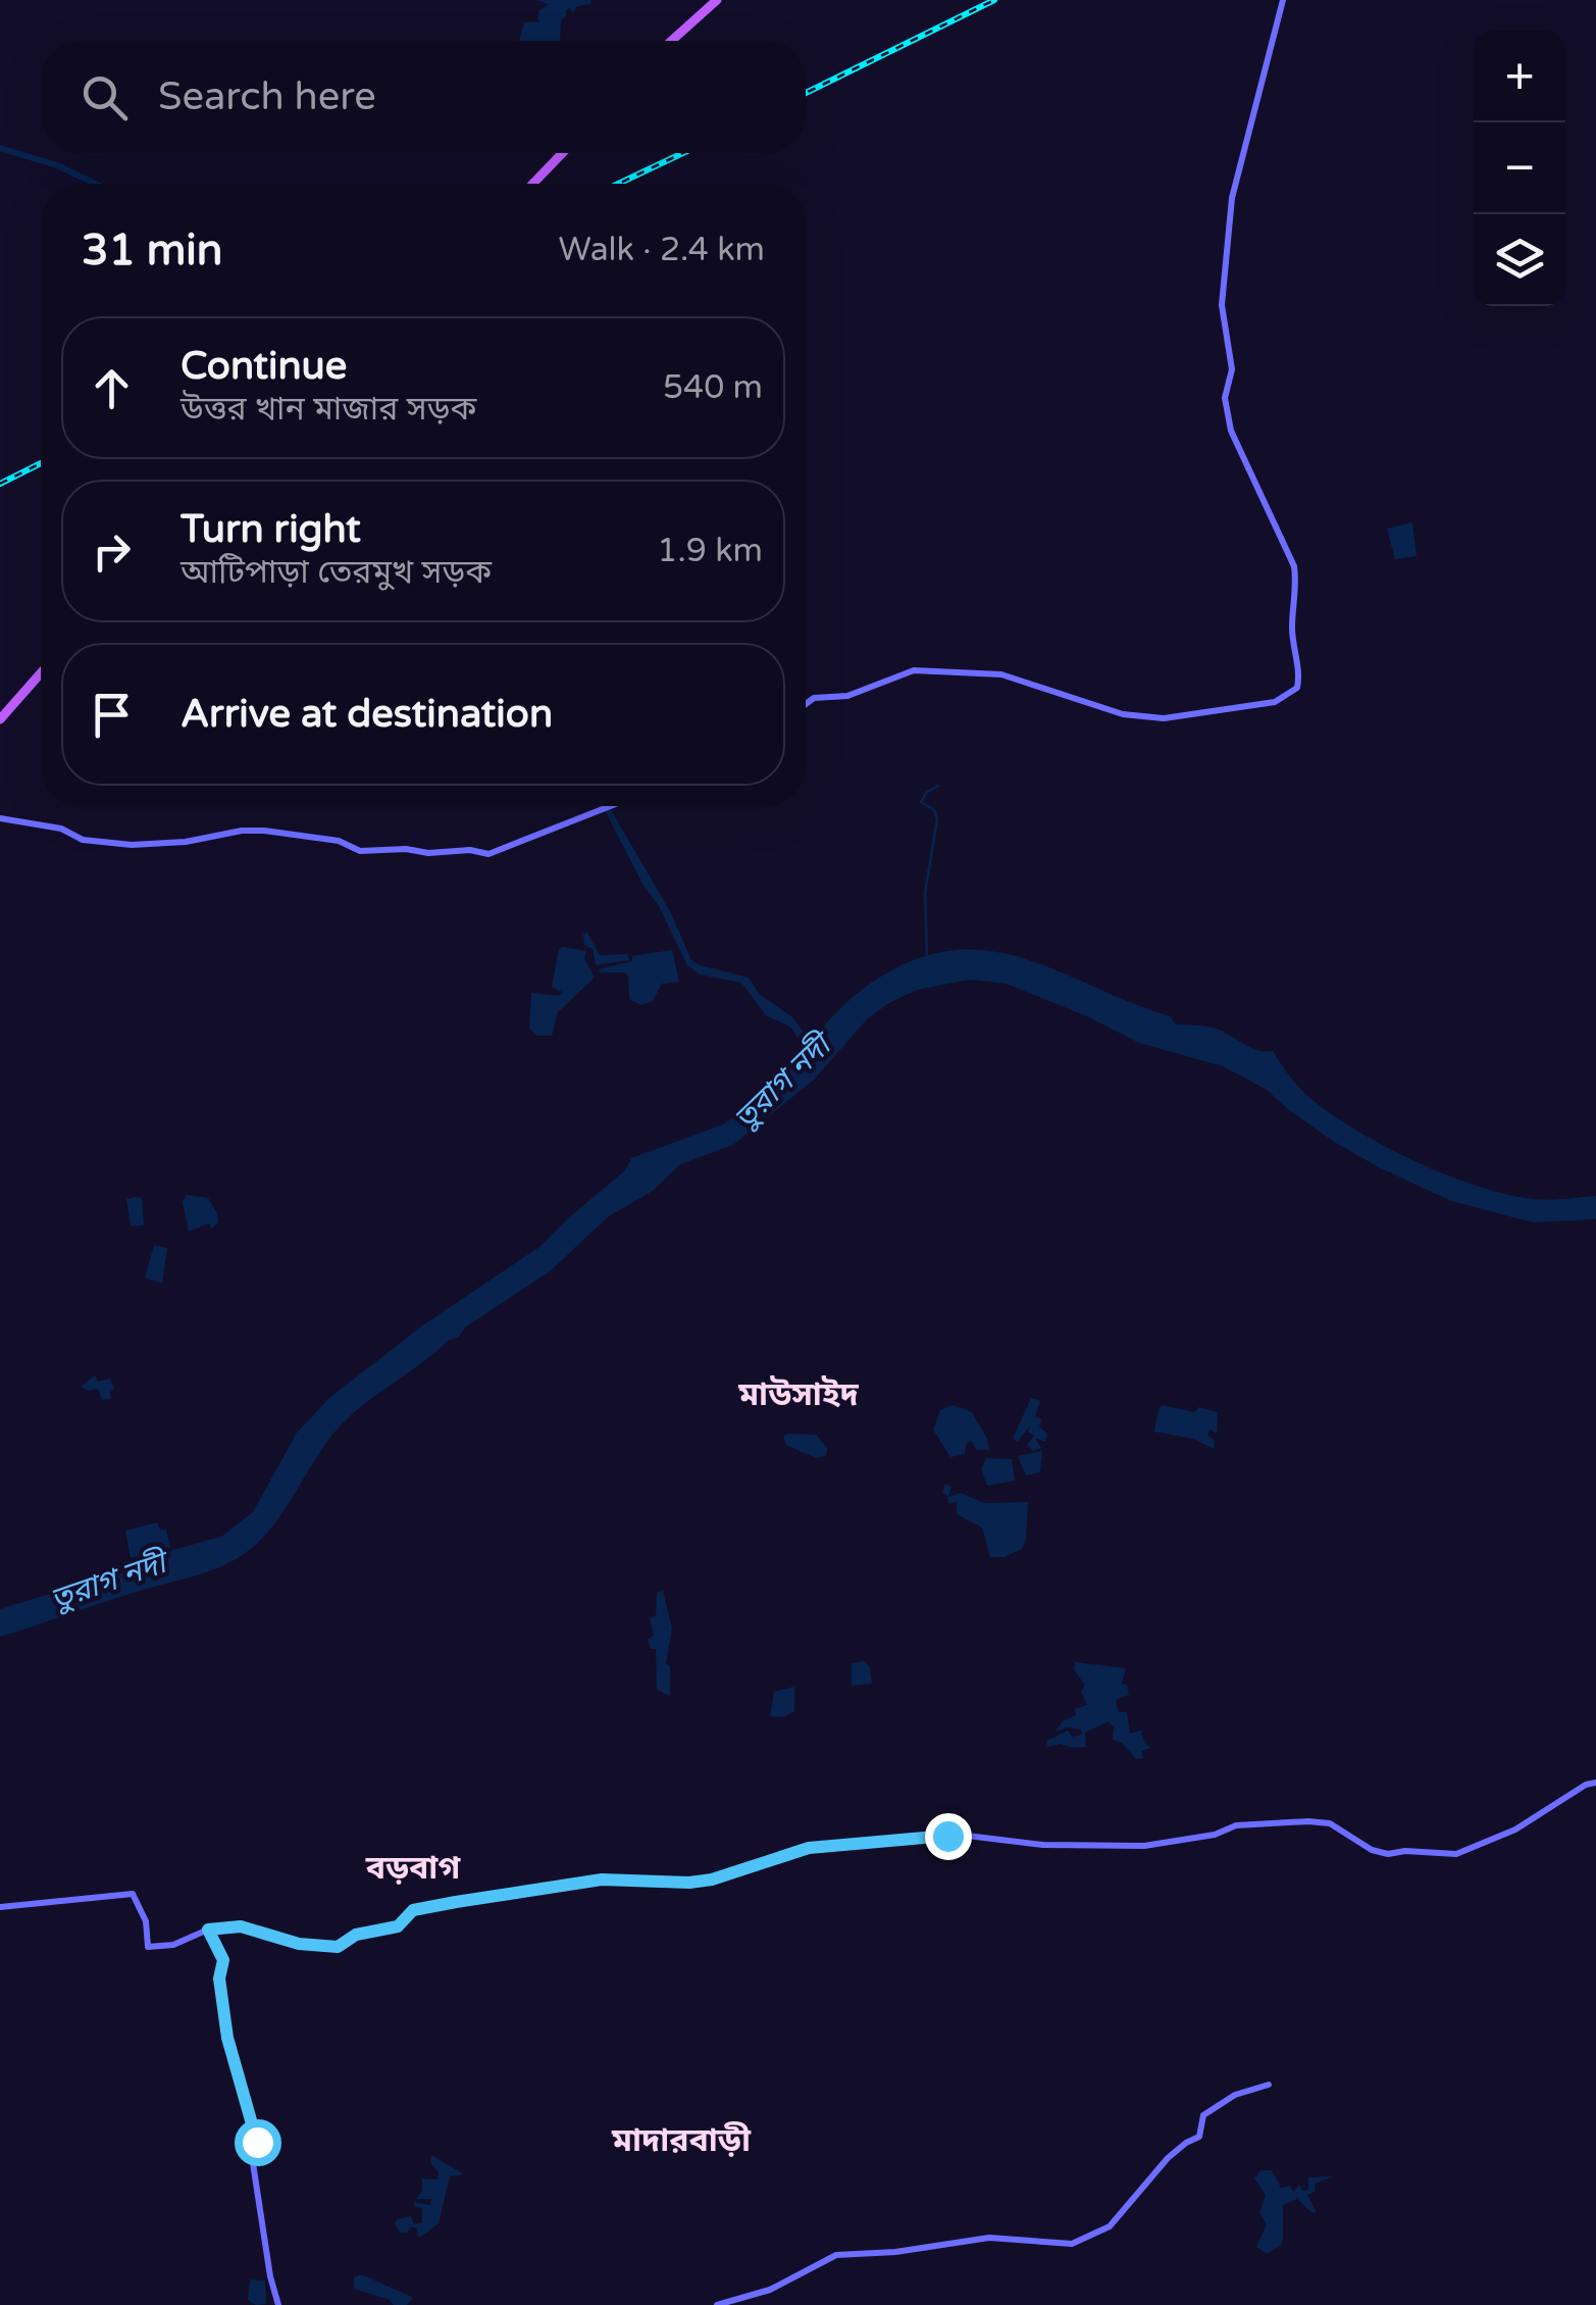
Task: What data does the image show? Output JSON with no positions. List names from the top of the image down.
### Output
{
  "districts": ["মাউসাইদ", "বড়বাগ", "মাদারবাড়ী"],
  "water": ["তুরাগ নদী"],
  "page": {
    "map_buttons": ["+", "−"],
    "search": "Search here",
    "heading": ["31 min", "Walk · 2.4 km"],
    "list": [
      ["Continue", "উত্তর খান মাজার সড়ক", "540 m"],
      ["Turn right", "আটিপাড়া তেরমুখ সড়ক", "1.9 km"],
      "Arrive at destination"
    ]
  }
}
